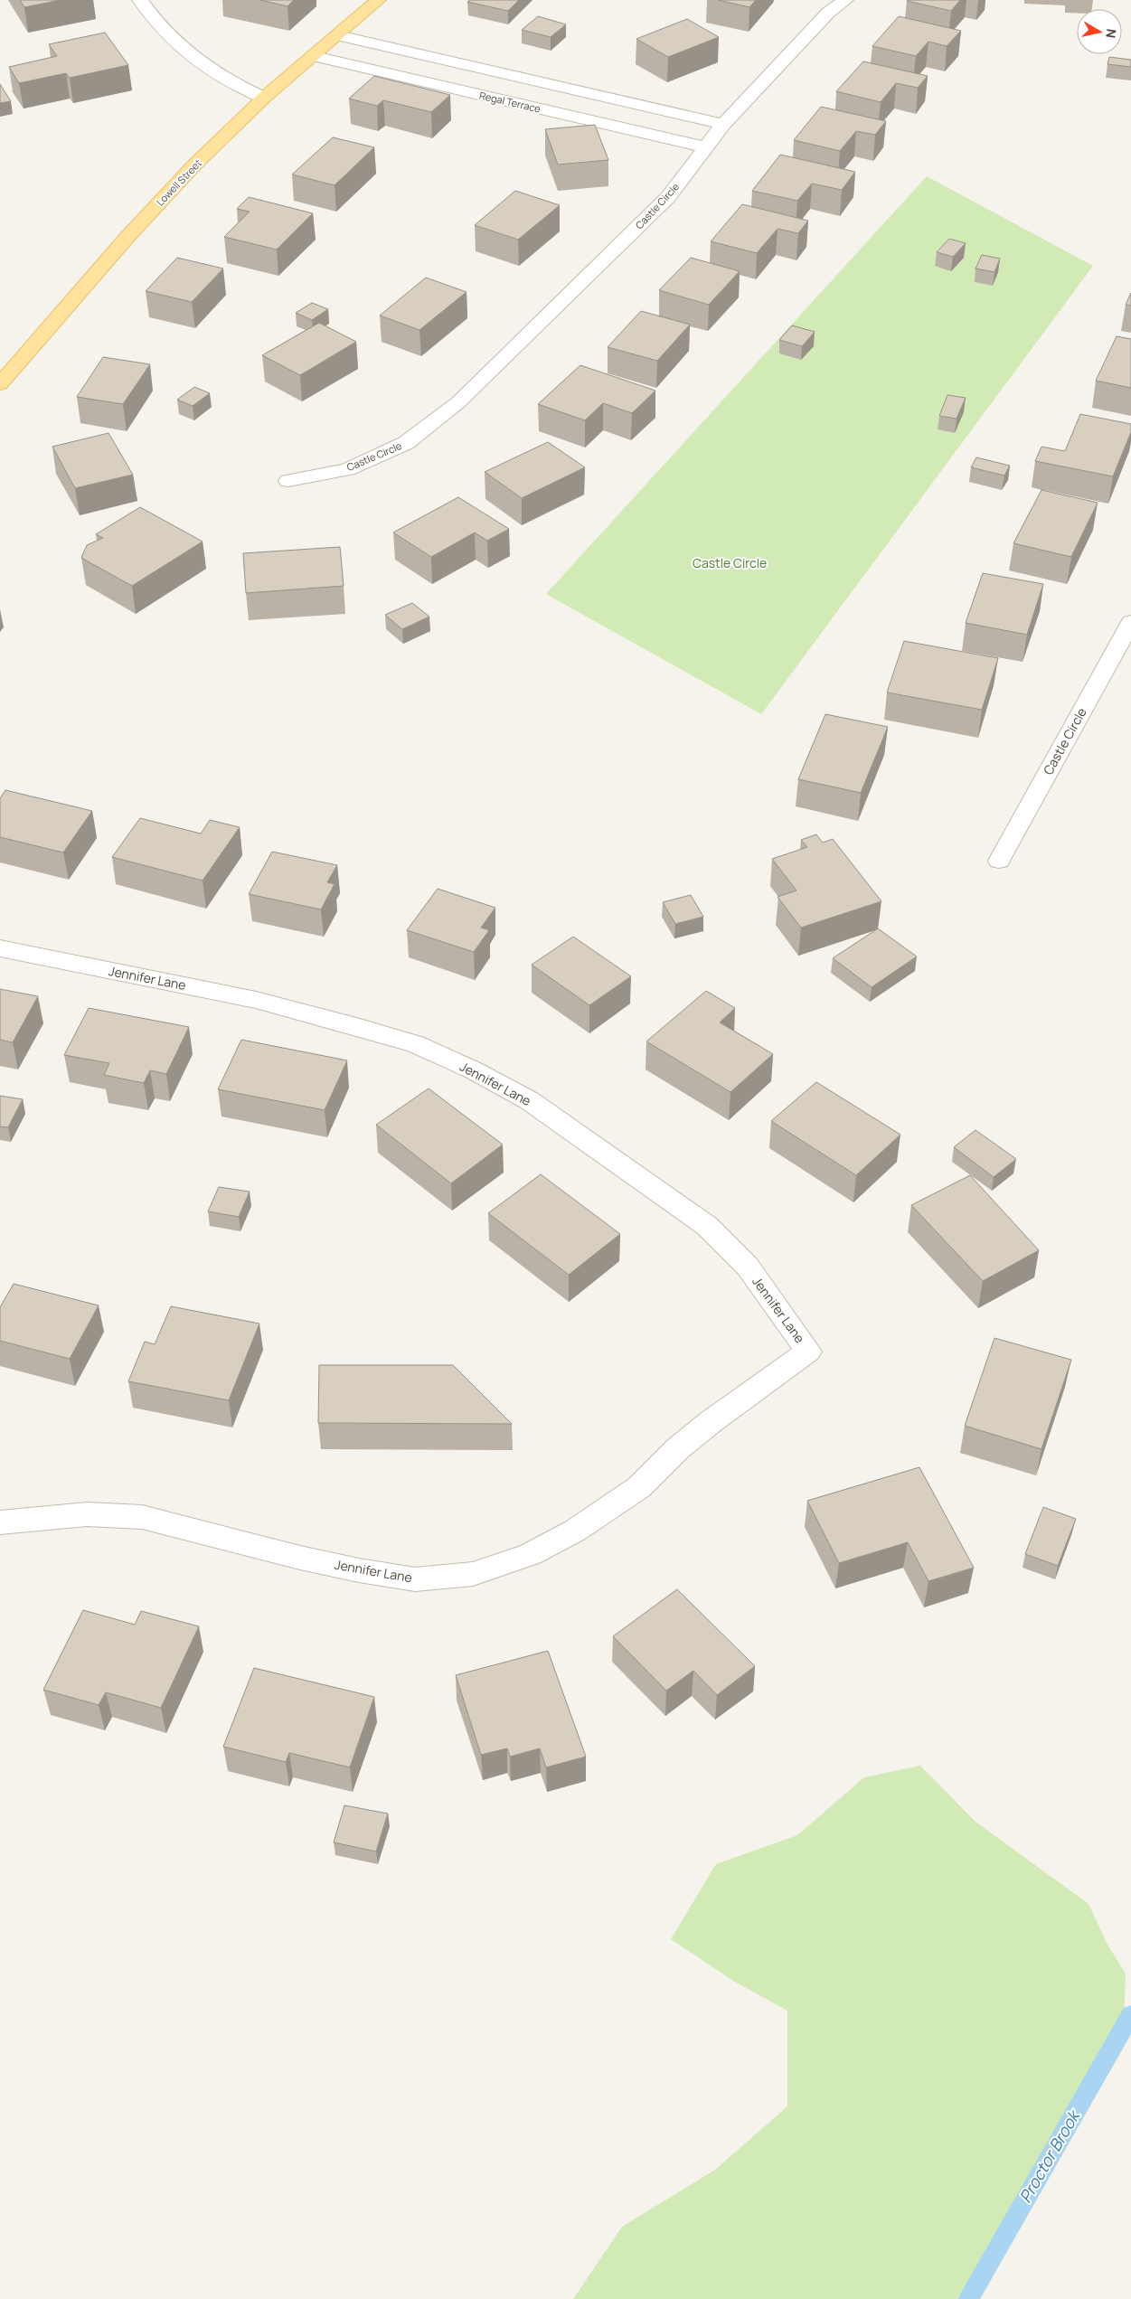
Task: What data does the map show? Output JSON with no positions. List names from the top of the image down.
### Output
{
  "streets": {
    "main road": ["Lowell Street"],
    "street": ["Regal Terrace", "Castle Circle", "Jennifer Lane"]
  },
  "crossings": [
    ["Regal Terrace", "Lowell Street"],
    ["Regal Terrace", "Castle Circle"]
  ],
  "water": ["Proctor Brook"],
  "parks": ["Castle Circle"],
  "north": "right"
}
